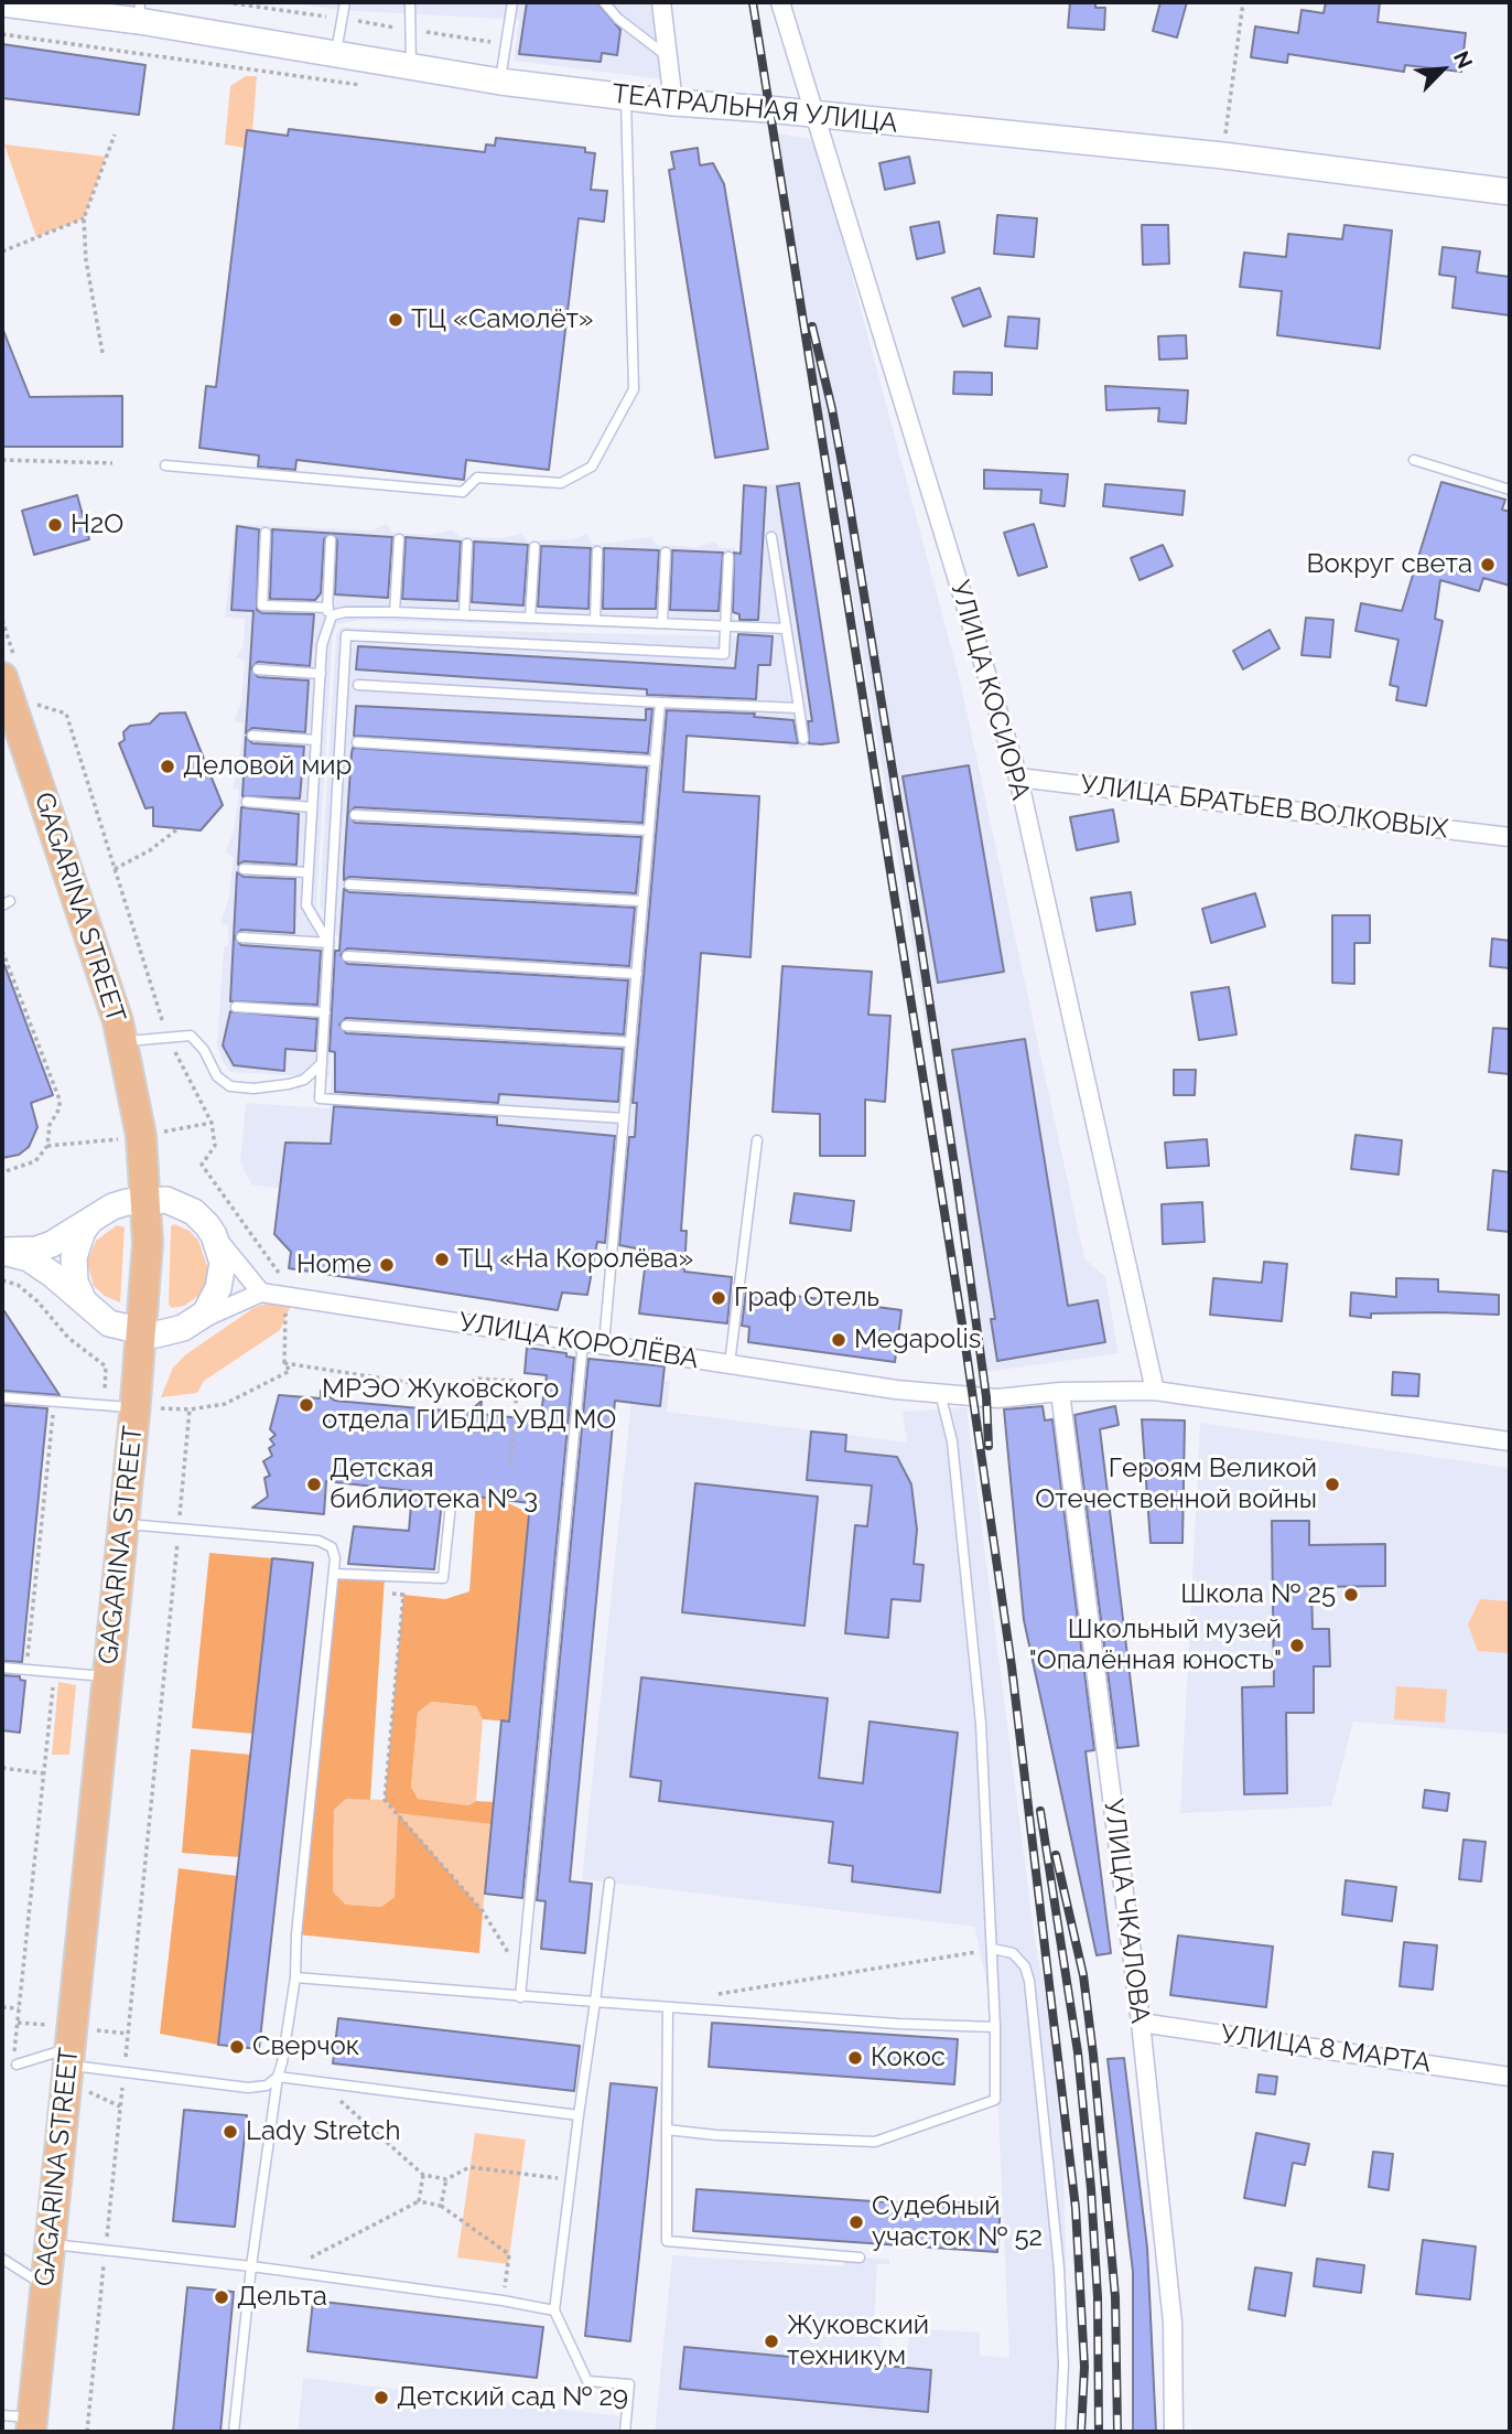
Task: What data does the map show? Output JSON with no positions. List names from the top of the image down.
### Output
{
  "streets": {
    "main road": ["GAGARINA STREET"],
    "street": [
      "ТЕАТРАЛЬНАЯ УЛИЦА",
      "УЛИЦА КОСИОРА",
      "УЛИЦА БРАТЬЕВ ВОЛКОВЫХ",
      "УЛИЦА КОРОЛЁВА",
      "УЛИЦА ЧКАЛОВА",
      "УЛИЦА 8 МАРТА"
    ]
  },
  "crossings": [
    ["ТЕАТРАЛЬНАЯ УЛИЦА", "УЛИЦА КОСИОРА"],
    ["УЛИЦА КОСИОРА", "УЛИЦА БРАТЬЕВ ВОЛКОВЫХ"],
    ["УЛИЦА КОСИОРА", "УЛИЦА КОРОЛЁВА"],
    ["УЛИЦА КОРОЛЁВА", "УЛИЦА ЧКАЛОВА"],
    ["УЛИЦА ЧКАЛОВА", "УЛИЦА 8 МАРТА"]
  ],
  "places": [
    "ТЦ «Самолёт»",
    "H2O",
    "Вокруг света",
    "Деловой мир",
    "ТЦ «На Королёва»",
    "Home",
    "Граф Отель",
    "Megapolis",
    "МРЭО Жуковского отдела ГИБДД УВД МО",
    "Детская библиотека № 3",
    "Героям Великой Отечественной войны",
    "Школа № 25",
    "Школьный музей \"Опалённая юность\"",
    "Сверчок",
    "Кокос",
    "Lady Stretch",
    "Судебный участок № 52",
    "Дельта",
    "Жуковский техникум",
    "Детский сад № 29"
  ],
  "north": "top right"
}
